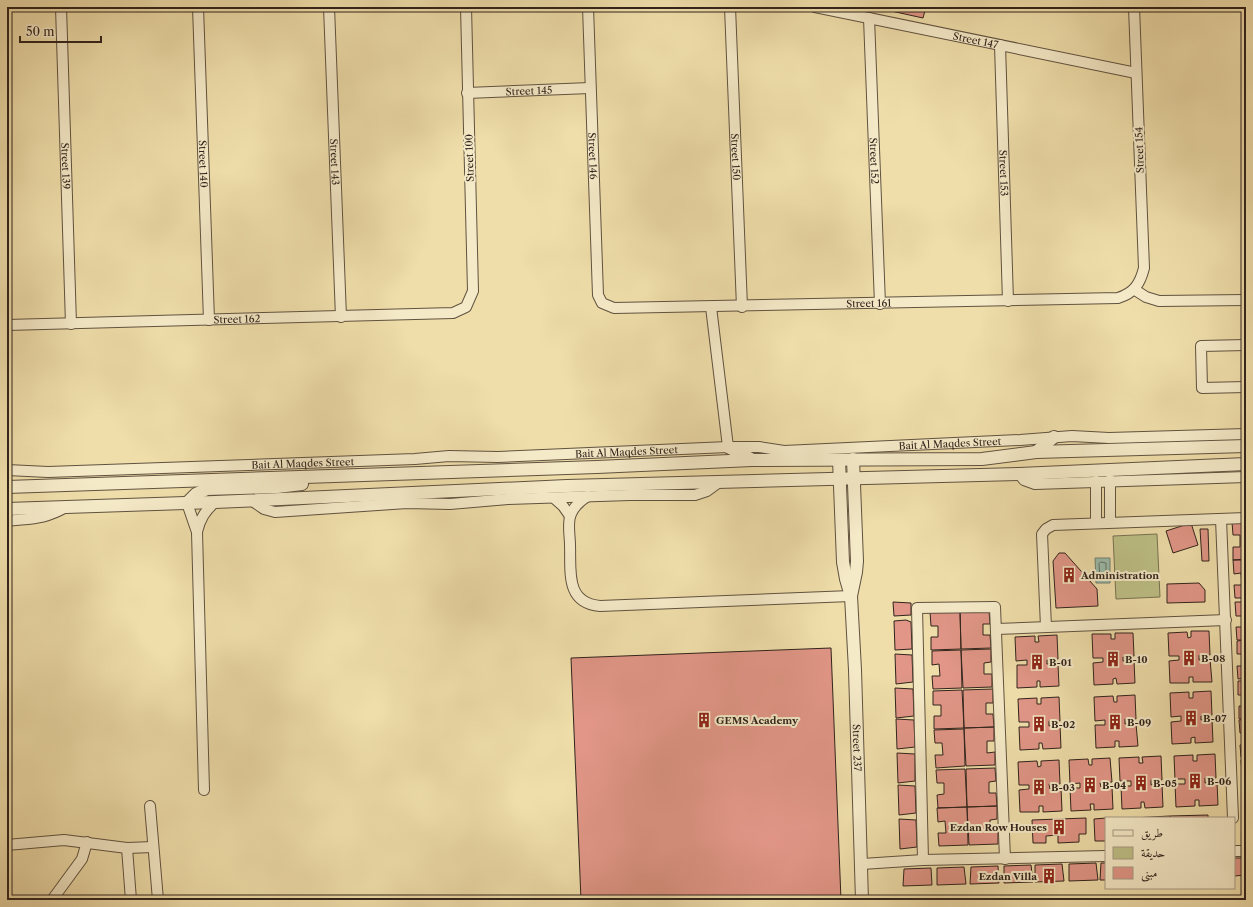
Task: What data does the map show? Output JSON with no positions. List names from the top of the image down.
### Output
{
  "streets": {
    "street": [
      "Street 147",
      "Street 145",
      "Street 154",
      "Street 146",
      "Street 150",
      "Street 100",
      "Street 152",
      "Street 143",
      "Street 140",
      "Street 139",
      "Street 153",
      "Street 161",
      "Street 162",
      "Bait Al Maqdes Street",
      "Street 237"
    ]
  },
  "crossings": [
    ["Street 147", "Street 154"],
    ["Street 147", "Street 152"],
    ["Street 147", "Street 153"],
    ["Street 145", "Street 146"],
    ["Street 145", "Street 100"],
    ["Street 154", "Street 161"],
    ["Street 146", "Street 161"],
    ["Street 150", "Street 161"],
    ["Street 100", "Street 162"],
    ["Street 152", "Street 161"],
    ["Street 143", "Street 162"],
    ["Street 140", "Street 162"],
    ["Street 139", "Street 162"],
    ["Street 153", "Street 161"],
    ["Bait Al Maqdes Street", "Street 237"]
  ],
  "places": {
    "building": [
      "Administration",
      "B-08",
      "B-10",
      "B-01",
      "B-07",
      "GEMS Academy",
      "B-09",
      "B-02",
      "B-06",
      "B-05",
      "B-04",
      "B-03",
      "Ezdan Row Houses",
      "Ezdan Villa"
    ]
  },
  "legend": ["طريق", "حديقة", "مبنى"],
  "scale_bar": "50 m"
}
